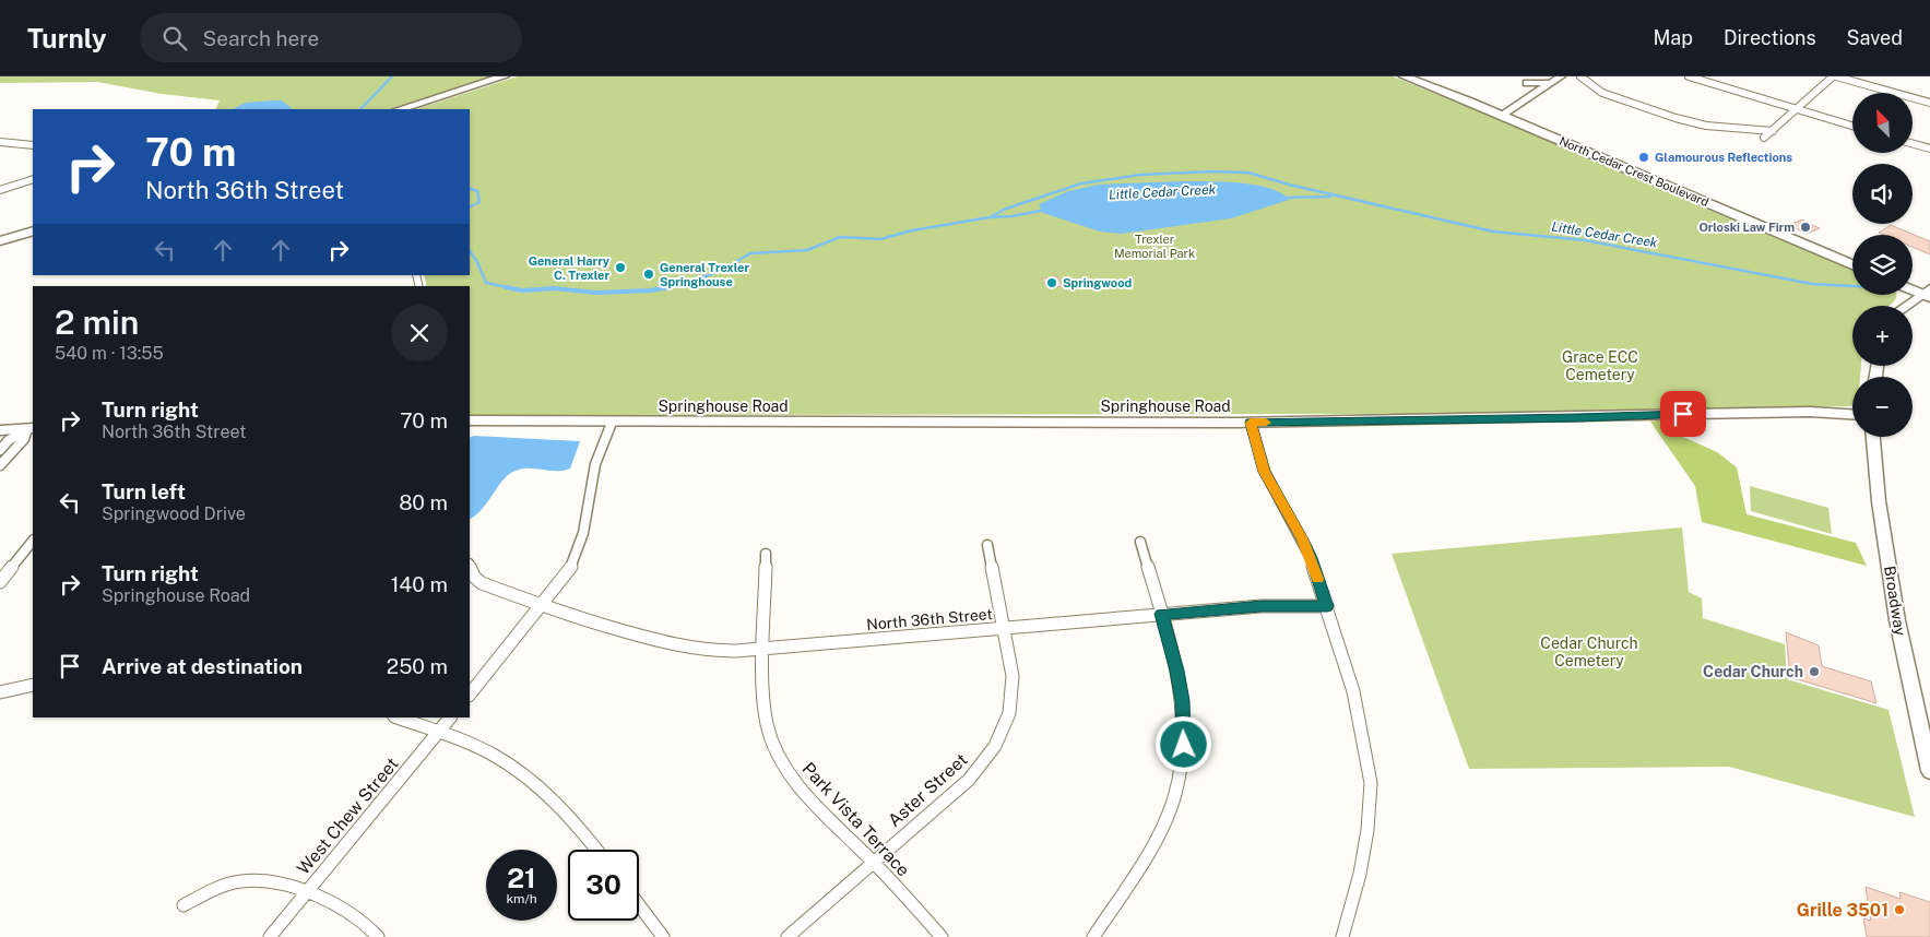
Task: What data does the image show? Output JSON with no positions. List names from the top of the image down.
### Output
{
  "streets": {
    "main road": ["North Cedar Crest Boulevard"],
    "street": [
      "Springhouse Road",
      "Broadway",
      "North 36th Street",
      "Aster Street",
      "West Chew Street",
      "Park Vista Terrace"
    ]
  },
  "crossings": [
    ["North 36th Street", "Aster Street"],
    ["North 36th Street", "Park Vista Terrace"],
    ["Aster Street", "Park Vista Terrace"]
  ],
  "water": ["Little Cedar Creek"],
  "parks": ["Trexler Memorial Park", "Grace ECC Cemetery", "Cedar Church Cemetery"],
  "places": [
    "Glamourous Reflections",
    "Orloski Law Firm",
    "General Harry C. Trexler",
    "General Trexler Springhouse",
    "Springwood",
    "Cedar Church",
    "Grille 3501"
  ],
  "north": "top left",
  "page": {
    "header": "Turnly",
    "search": "Search here",
    "nav": ["Map", "Directions", "Saved"],
    "map_buttons": ["+", "−"],
    "turn": ["70 m", "North 36th Street"],
    "heading": ["2 min", "540 m · 13:55"],
    "list": [
      {
        "name": "Turn right",
        "note": "North 36th Street",
        "value": "70 m"
      },
      {
        "name": "Turn left",
        "note": "Springwood Drive",
        "value": "80 m"
      },
      {
        "name": "Turn right",
        "note": "Springhouse Road",
        "value": "140 m"
      },
      {
        "name": "Arrive at destination",
        "value": "250 m"
      }
    ],
    "speed": "21 km/h",
    "limit": "30"
  }
}
